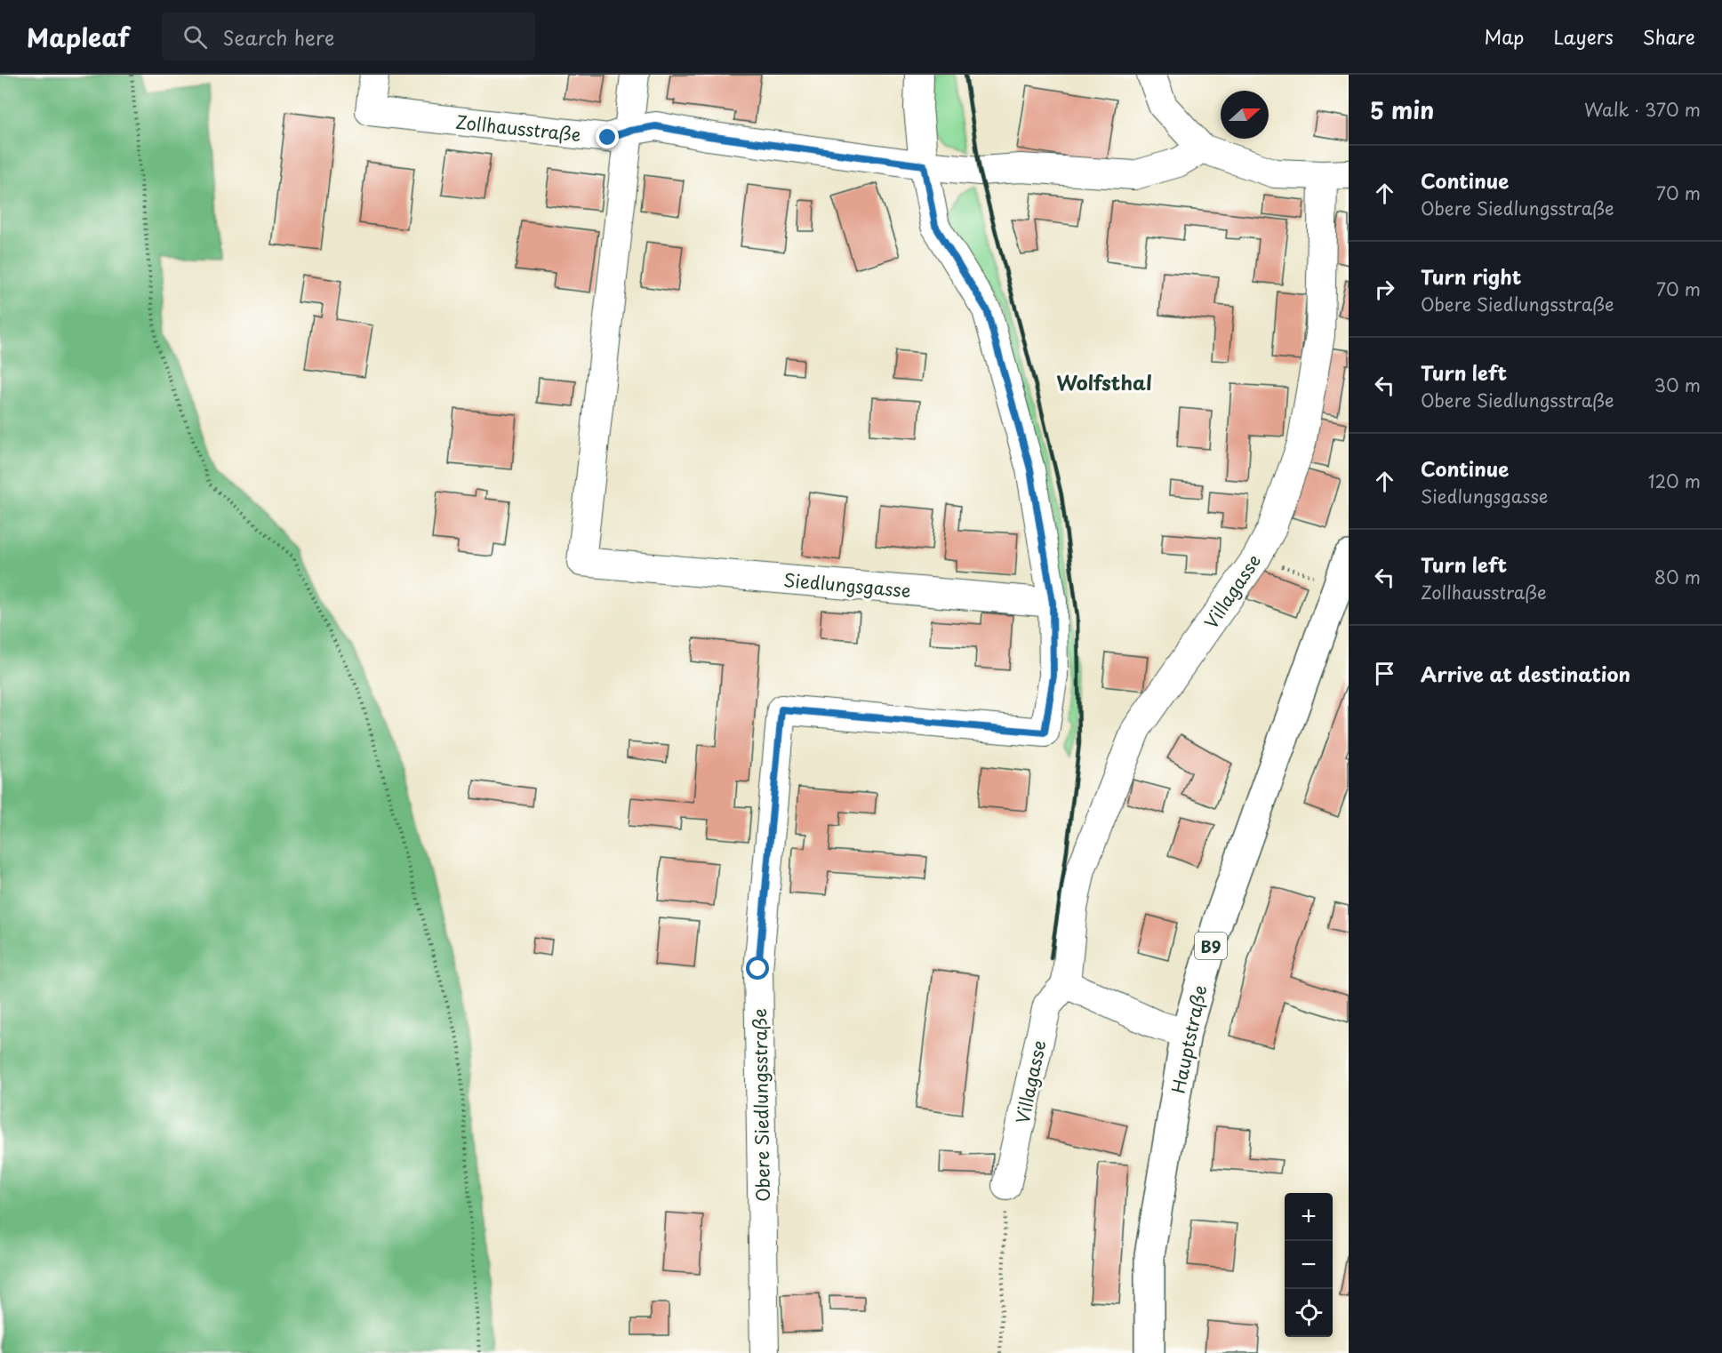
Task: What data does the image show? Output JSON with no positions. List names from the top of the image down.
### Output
{
  "streets": {
    "main road": ["B9", "Hauptstraße"],
    "street": [
      "Zollhausstraße",
      "Siedlungsgasse",
      "Villagasse",
      "Obere Siedlungsstraße"
    ]
  },
  "crossings": [
    ["Zollhausstraße", "Siedlungsgasse"],
    ["Siedlungsgasse", "Obere Siedlungsstraße"]
  ],
  "districts": ["Wolfsthal"],
  "north": "right",
  "page": {
    "header": "Mapleaf",
    "search": "Search here",
    "nav": ["Map", "Layers", "Share"],
    "heading": ["5 min", "Walk · 370 m"],
    "list": [
      ["Continue", "Obere Siedlungsstraße", "70 m"],
      ["Turn right", "Obere Siedlungsstraße", "70 m"],
      ["Turn left", "Obere Siedlungsstraße", "30 m"],
      ["Continue", "Siedlungsgasse", "120 m"],
      ["Turn left", "Zollhausstraße", "80 m"],
      "Arrive at destination"
    ],
    "map_buttons": ["+", "−"]
  }
}
